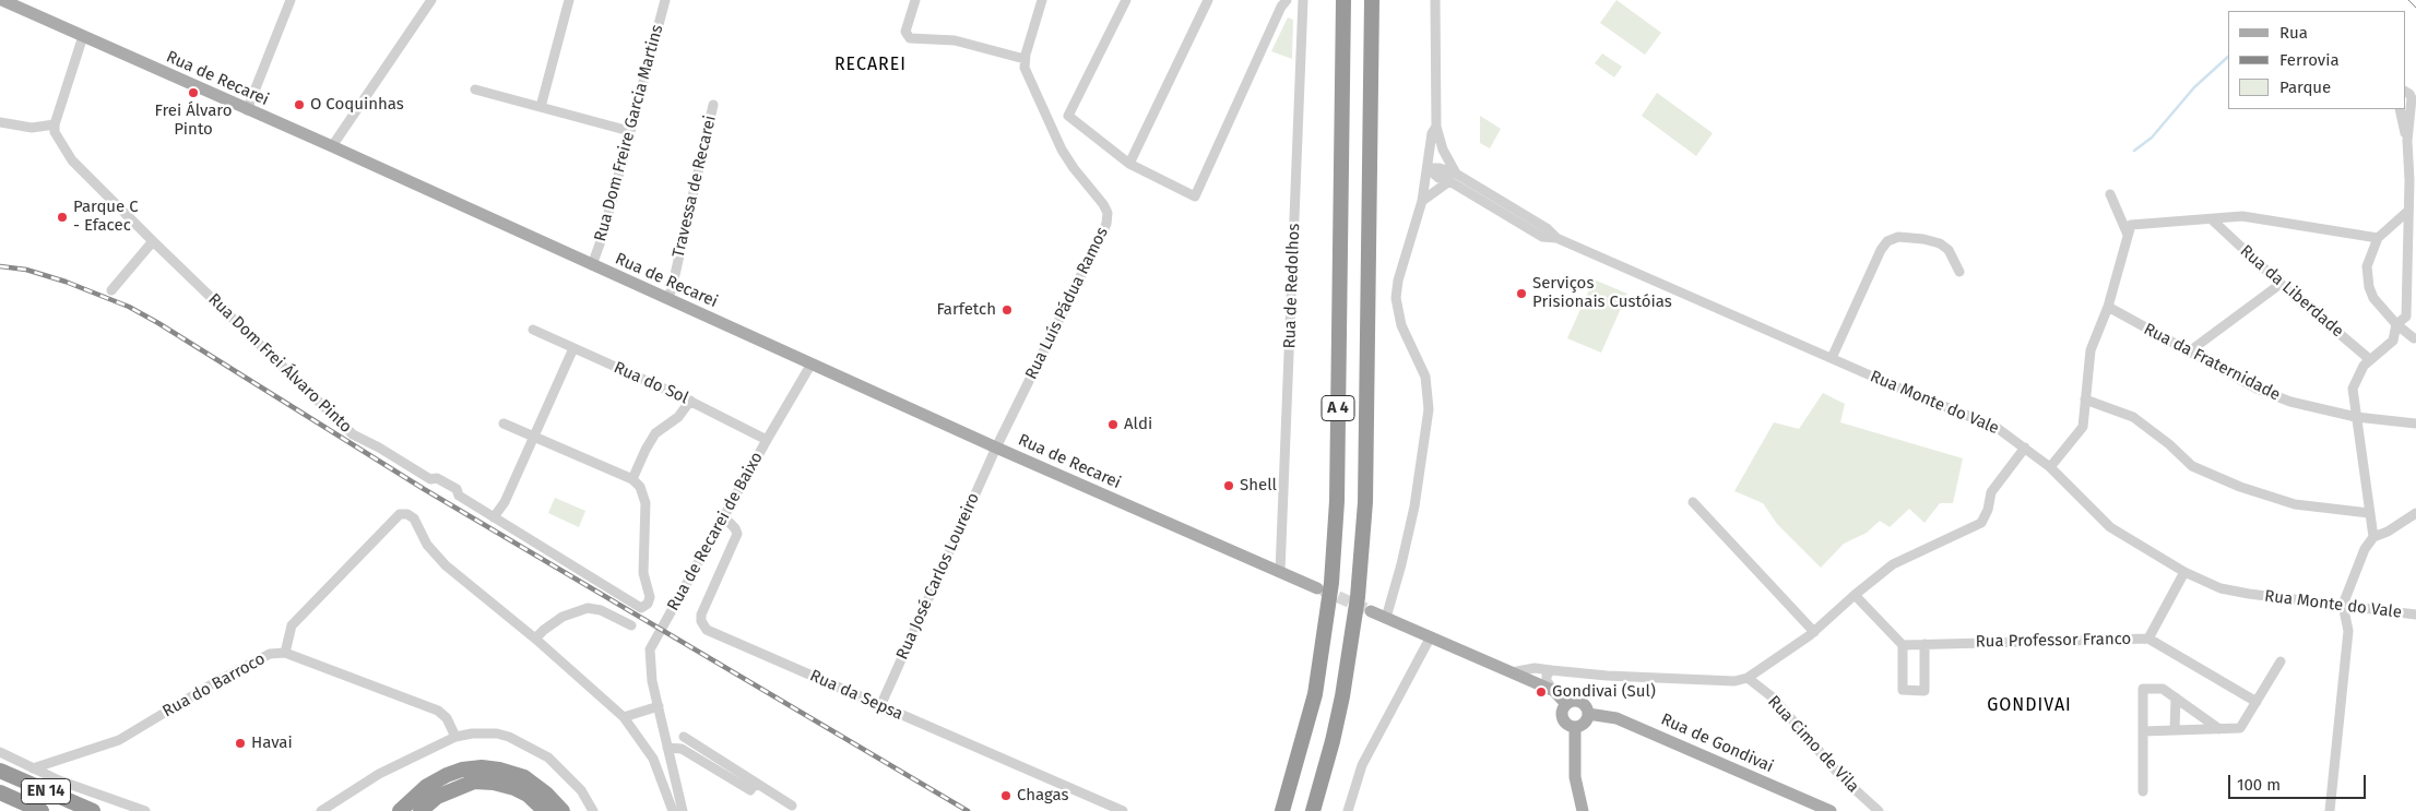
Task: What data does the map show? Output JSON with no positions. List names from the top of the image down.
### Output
{
  "streets": {
    "highway": ["A 4", "EN 14"],
    "main road": ["Rua de Recarei", "Rua de Gondivai"],
    "street": [
      "Rua Dom Freire Garcia Martins",
      "Travessa de Recarei",
      "Rua de Redolhos",
      "Rua da Liberdade",
      "Rua Luís Pádua Ramos",
      "Rua da Fraternidade",
      "Rua Dom Frei Álvaro Pinto",
      "Rua do Sol",
      "Rua Monte do Vale",
      "Rua de Recarei de Baixo",
      "Rua José Carlos Loureiro",
      "Rua Professor Franco",
      "Rua do Barroco",
      "Rua da Sepsa",
      "Rua Cimo de Vila"
    ]
  },
  "crossings": [
    ["Rua de Recarei", "Rua Dom Freire Garcia Martins"],
    ["Rua de Recarei", "Travessa de Recarei"],
    ["Rua de Recarei", "Rua de Redolhos"],
    ["Rua de Recarei", "Rua Luís Pádua Ramos"],
    ["Rua de Recarei", "Rua de Recarei de Baixo"],
    ["Rua de Recarei", "Rua José Carlos Loureiro"],
    ["Rua Luís Pádua Ramos", "Rua José Carlos Loureiro"],
    ["Rua do Sol", "Rua de Recarei de Baixo"],
    ["Rua de Recarei de Baixo", "Rua da Sepsa"],
    ["Rua José Carlos Loureiro", "Rua da Sepsa"]
  ],
  "districts": ["RECAREI", "GONDIVAI"],
  "places": [
    "Frei Álvaro Pinto",
    "O Coquinhas",
    "Parque C - Efacec",
    "Serviços Prisionais Custóias",
    "Farfetch",
    "Aldi",
    "Shell",
    "Gondivai (Sul)",
    "Havai",
    "Chagas"
  ],
  "legend": ["Rua", "Ferrovia", "Parque"],
  "scale_bar": "100 m"
}
